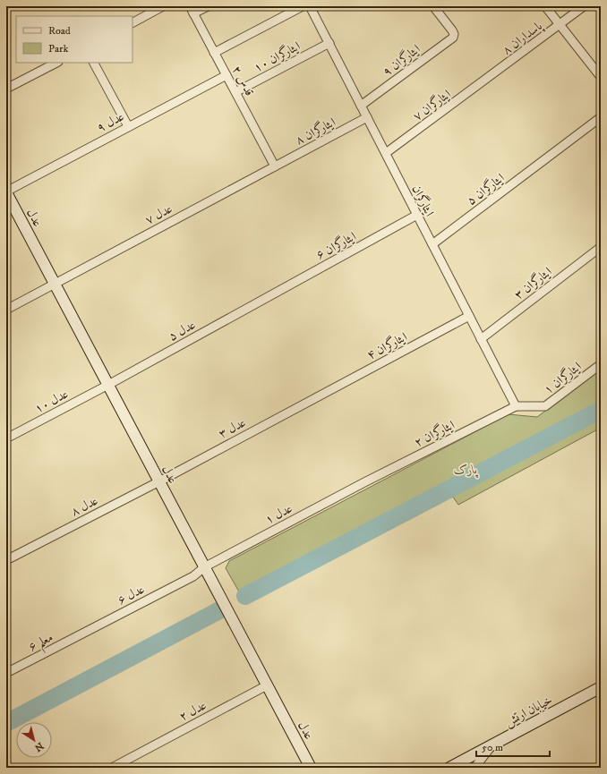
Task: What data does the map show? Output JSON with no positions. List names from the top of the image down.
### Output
{
  "streets": {
    "street": [
      "پاسداران ۸",
      "ایثارگران ۱۰",
      "ایثارگران ۹",
      "قدس ۲",
      "ایثارگران ۷",
      "عدل ۹",
      "ایثارگران ۸",
      "ایثارگران ۵",
      "ایثارگران",
      "عدل ۷",
      "عدل",
      "ایثارگران ۶",
      "ایثارگران ۳",
      "عدل ۵",
      "ایثارگران ۴",
      "ایثارگران ۱",
      "عدل ۱۰",
      "عدل ۳",
      "ایثارگران ۲",
      "عدل ۸",
      "عدل ۱",
      "عدل ۶",
      "معلم ۶",
      "عدل ۲",
      "خیابان ارتش"
    ]
  },
  "crossings": [
    ["پاسداران ۸", "ایثارگران ۷"],
    ["ایثارگران ۱۰", "قدس ۲"],
    ["ایثارگران ۱۰", "ایثارگران"],
    ["ایثارگران ۹", "ایثارگران"],
    ["قدس ۲", "عدل ۹"],
    ["قدس ۲", "ایثارگران ۸"],
    ["قدس ۲", "عدل ۷"],
    ["ایثارگران ۷", "ایثارگران"],
    ["عدل ۹", "عدل"],
    ["ایثارگران ۸", "ایثارگران"],
    ["ایثارگران ۸", "عدل ۷"],
    ["ایثارگران ۵", "ایثارگران"],
    ["ایثارگران", "ایثارگران ۶"],
    ["ایثارگران", "ایثارگران ۳"],
    ["ایثارگران", "ایثارگران ۴"],
    ["ایثارگران", "ایثارگران ۱"],
    ["ایثارگران", "ایثارگران ۲"],
    ["عدل ۷", "عدل"],
    ["عدل", "عدل ۵"],
    ["عدل", "عدل ۱۰"],
    ["عدل", "عدل ۳"],
    ["عدل", "عدل ۸"],
    ["عدل", "عدل ۱"],
    ["عدل", "عدل ۶"],
    ["عدل", "عدل ۲"],
    ["ایثارگران ۶", "عدل ۵"],
    ["عدل ۵", "عدل ۱۰"],
    ["ایثارگران ۴", "عدل ۳"],
    ["ایثارگران ۱", "ایثارگران ۲"],
    ["عدل ۳", "عدل ۸"],
    ["ایثارگران ۲", "عدل ۱"],
    ["عدل ۱", "عدل ۶"],
    ["عدل ۶", "معلم ۶"]
  ],
  "parks": ["پارک"],
  "legend": ["Road", "Park"],
  "scale_bar": "50 m",
  "north": "bottom right"
}
